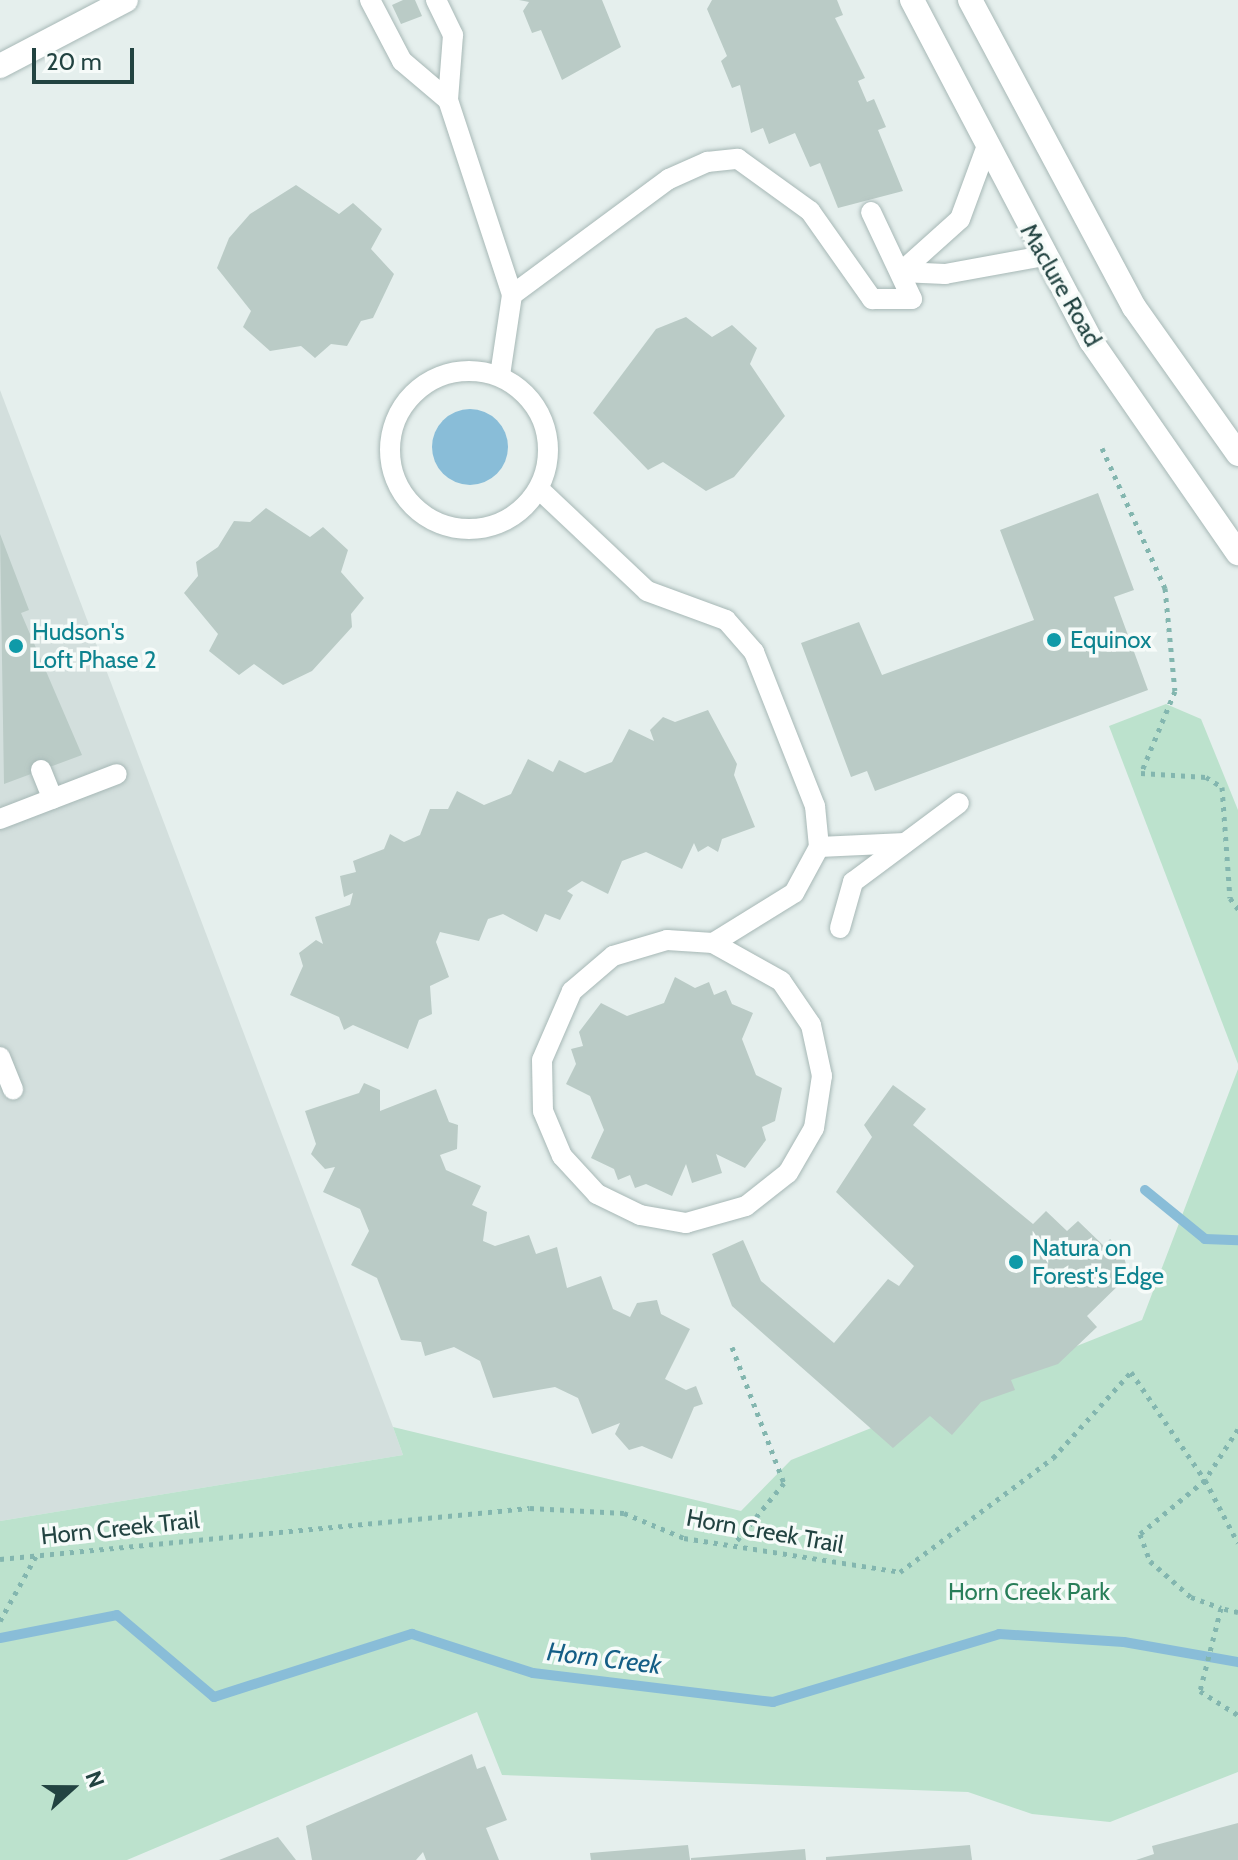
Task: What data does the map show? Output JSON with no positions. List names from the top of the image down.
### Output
{
  "streets": {
    "main road": ["Maclure Road"],
    "path": ["Horn Creek Trail"]
  },
  "water": ["Horn Creek"],
  "parks": ["Horn Creek Park"],
  "places": ["Equinox", "Hudson's Loft Phase 2", "Natura on Forest's Edge"],
  "scale_bar": "20 m",
  "north": "right"
}
